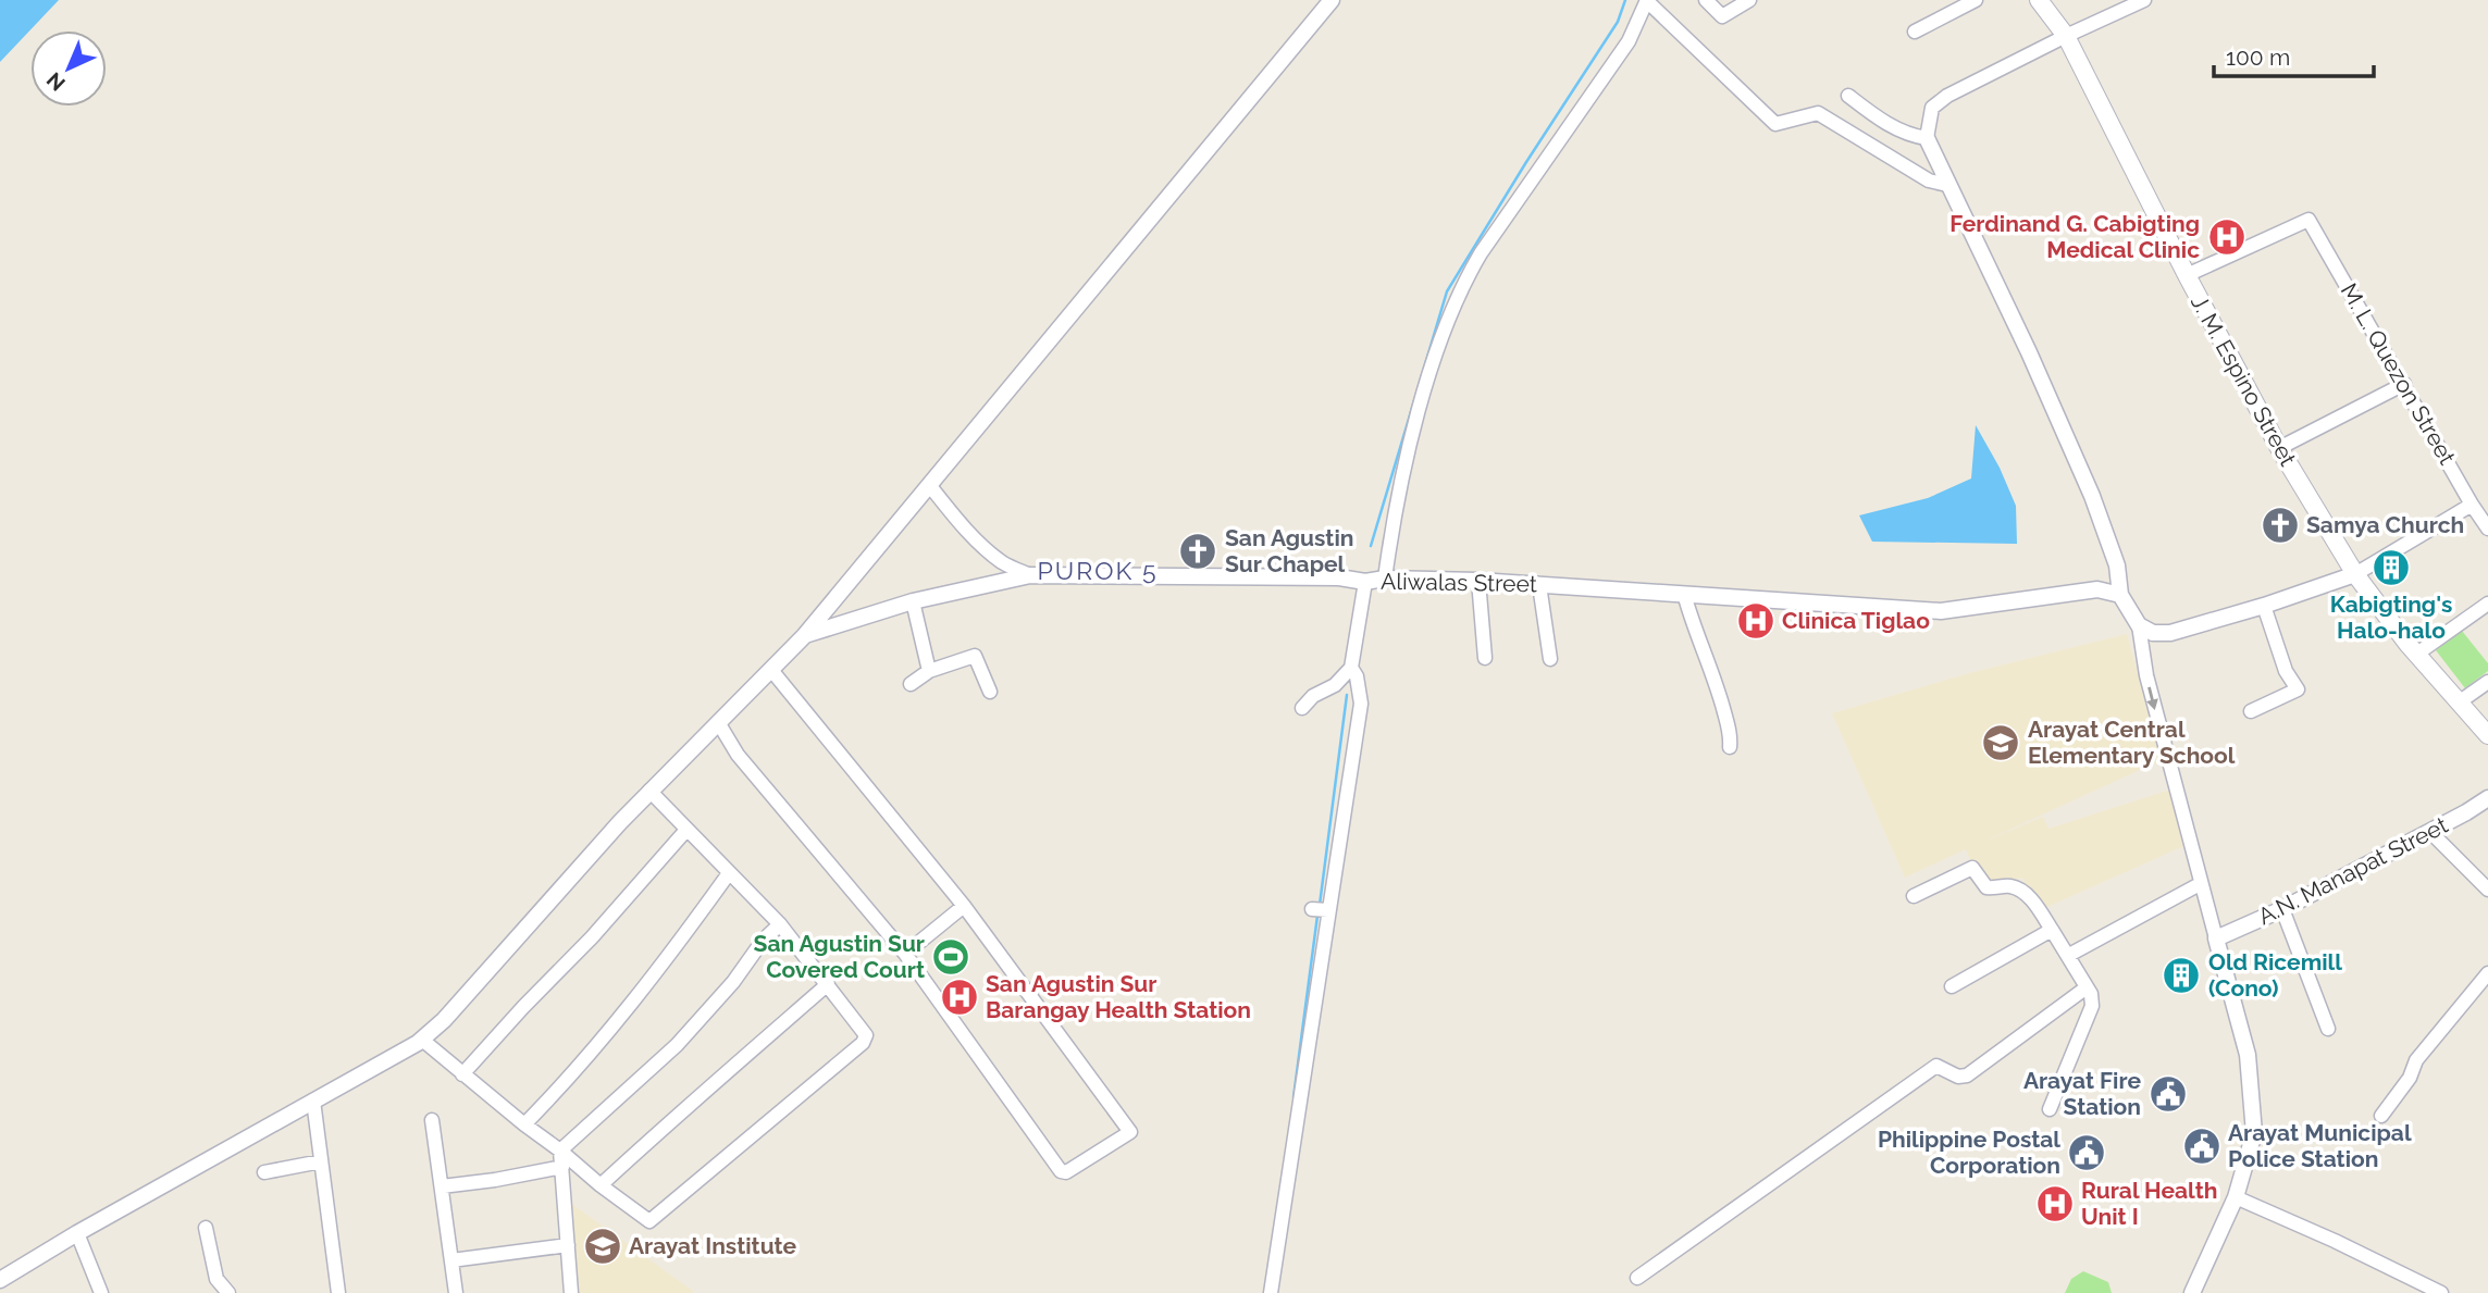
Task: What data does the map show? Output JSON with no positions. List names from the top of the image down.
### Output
{
  "streets": {
    "main road": ["J. M. Espino Street"],
    "street": ["M. L. Quezon Street", "Aliwalas Street", "A.N. Manapat Street"]
  },
  "crossings": [
    ["M. L. Quezon Street", "J. M. Espino Street"]
  ],
  "districts": ["PUROK 5"],
  "places": {
    "hospital": [
      "Ferdinand G. Cabigting Medical Clinic",
      "Clinica Tiglao",
      "San Agustin Sur Barangay Health Station",
      "Rural Health Unit I"
    ],
    "church": ["Samya Church", "San Agustin Sur Chapel"],
    "building": ["Kabigting's Halo-halo", "Old Ricemill (Cono)"],
    "school or university": ["Arayat Central Elementary School", "Arayat Institute"],
    "sports": ["San Agustin Sur Covered Court"],
    "public building": ["Arayat Fire Station", "Arayat Municipal Police Station", "Philippine Postal Corporation"]
  },
  "scale_bar": "100 m",
  "north": "bottom left"
}
